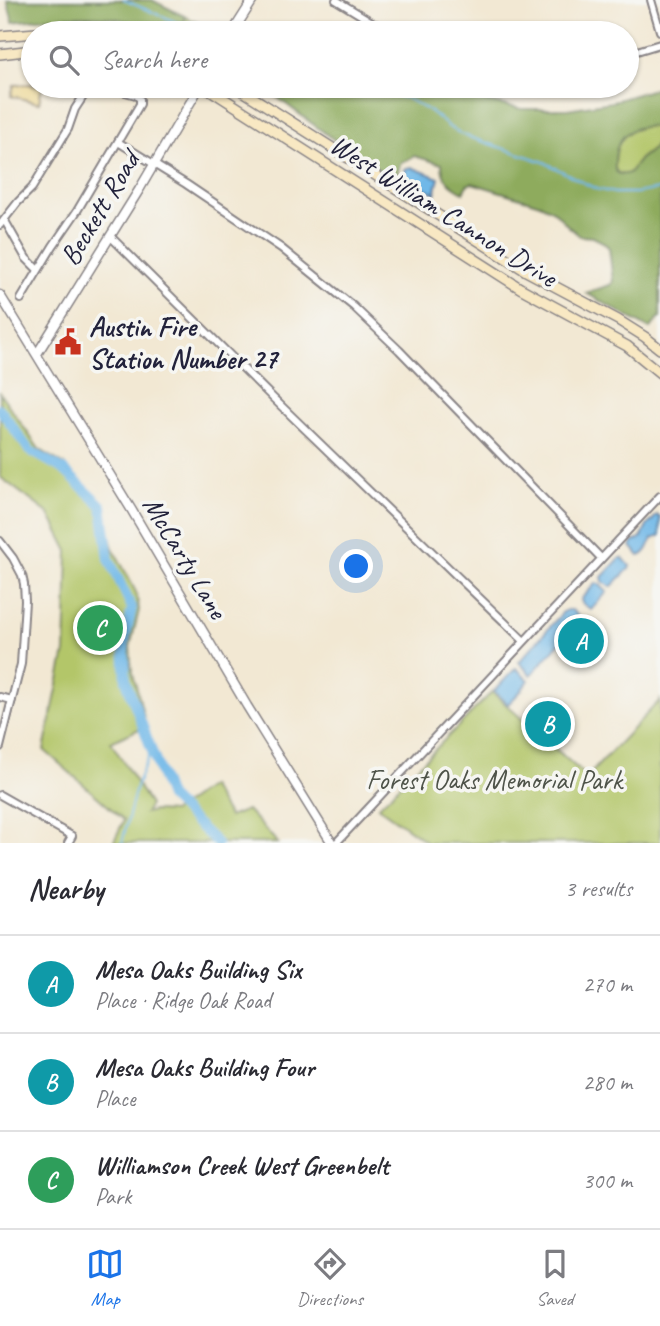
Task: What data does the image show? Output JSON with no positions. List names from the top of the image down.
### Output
{
  "streets": {
    "main road": ["West William Cannon Drive"],
    "street": ["Beckett Road", "McCarty Lane"]
  },
  "crossings": [
    ["Beckett Road", "McCarty Lane"]
  ],
  "parks": ["Forest Oaks Memorial Park"],
  "places": {
    "public building": ["Austin Fire Station Number 27"]
  },
  "page": {
    "search": "Search here",
    "pins": ["C", "A", "B"],
    "heading": ["Nearby", "3 results"],
    "list": [
      {
        "mark": "A",
        "name": "Mesa Oaks Building Six",
        "note": "Place · Ridge Oak Road",
        "value": "270 m"
      },
      {
        "mark": "B",
        "name": "Mesa Oaks Building Four",
        "note": "Place",
        "value": "280 m"
      },
      {
        "mark": "C",
        "name": "Williamson Creek West Greenbelt",
        "note": "Park",
        "value": "300 m"
      }
    ],
    "nav": ["Map", "Directions", "Saved"]
  }
}
